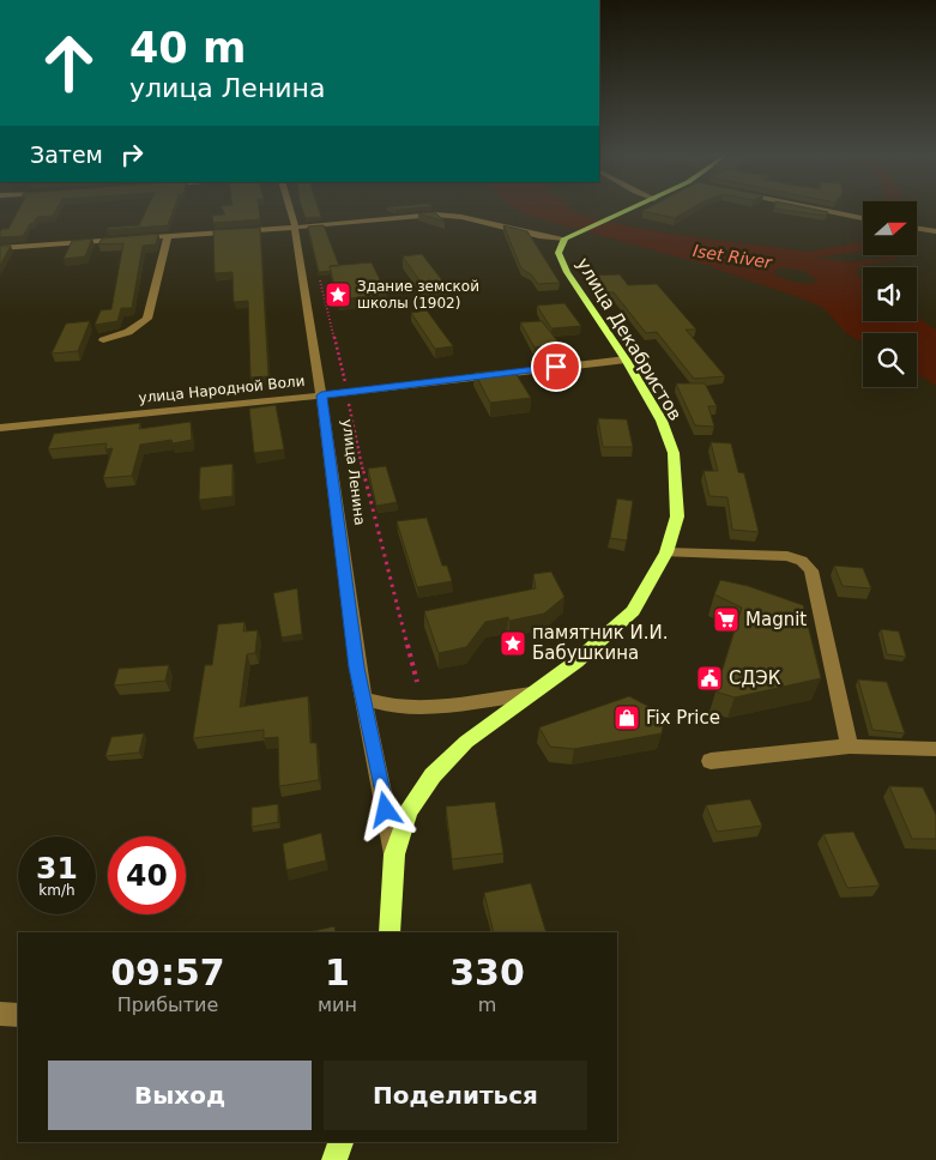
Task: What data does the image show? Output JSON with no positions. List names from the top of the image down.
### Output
{
  "streets": {
    "main road": ["улица Декабристов"],
    "street": ["улица Народной Воли", "улица Ленина"]
  },
  "crossings": [
    ["улица Декабристов", "улица Народной Воли"],
    ["улица Декабристов", "улица Ленина"],
    ["улица Народной Воли", "улица Ленина"]
  ],
  "water": ["Iset River"],
  "places": {
    "place": ["Здание земской школы (1902)", "памятник И.И. Бабушкина"],
    "supermarket": ["Magnit"],
    "public building": ["СДЭК"],
    "shop": ["Fix Price"]
  },
  "north": "right",
  "page": {
    "turn": ["40 m", "улица Ленина"],
    "then": "Затем",
    "speed": "31 km/h",
    "limit": "40",
    "eta": [
      "09:57",
      "Прибытие",
      "1",
      "мин",
      "330",
      "m"
    ],
    "buttons": ["Выход", "Поделиться"]
  }
}
